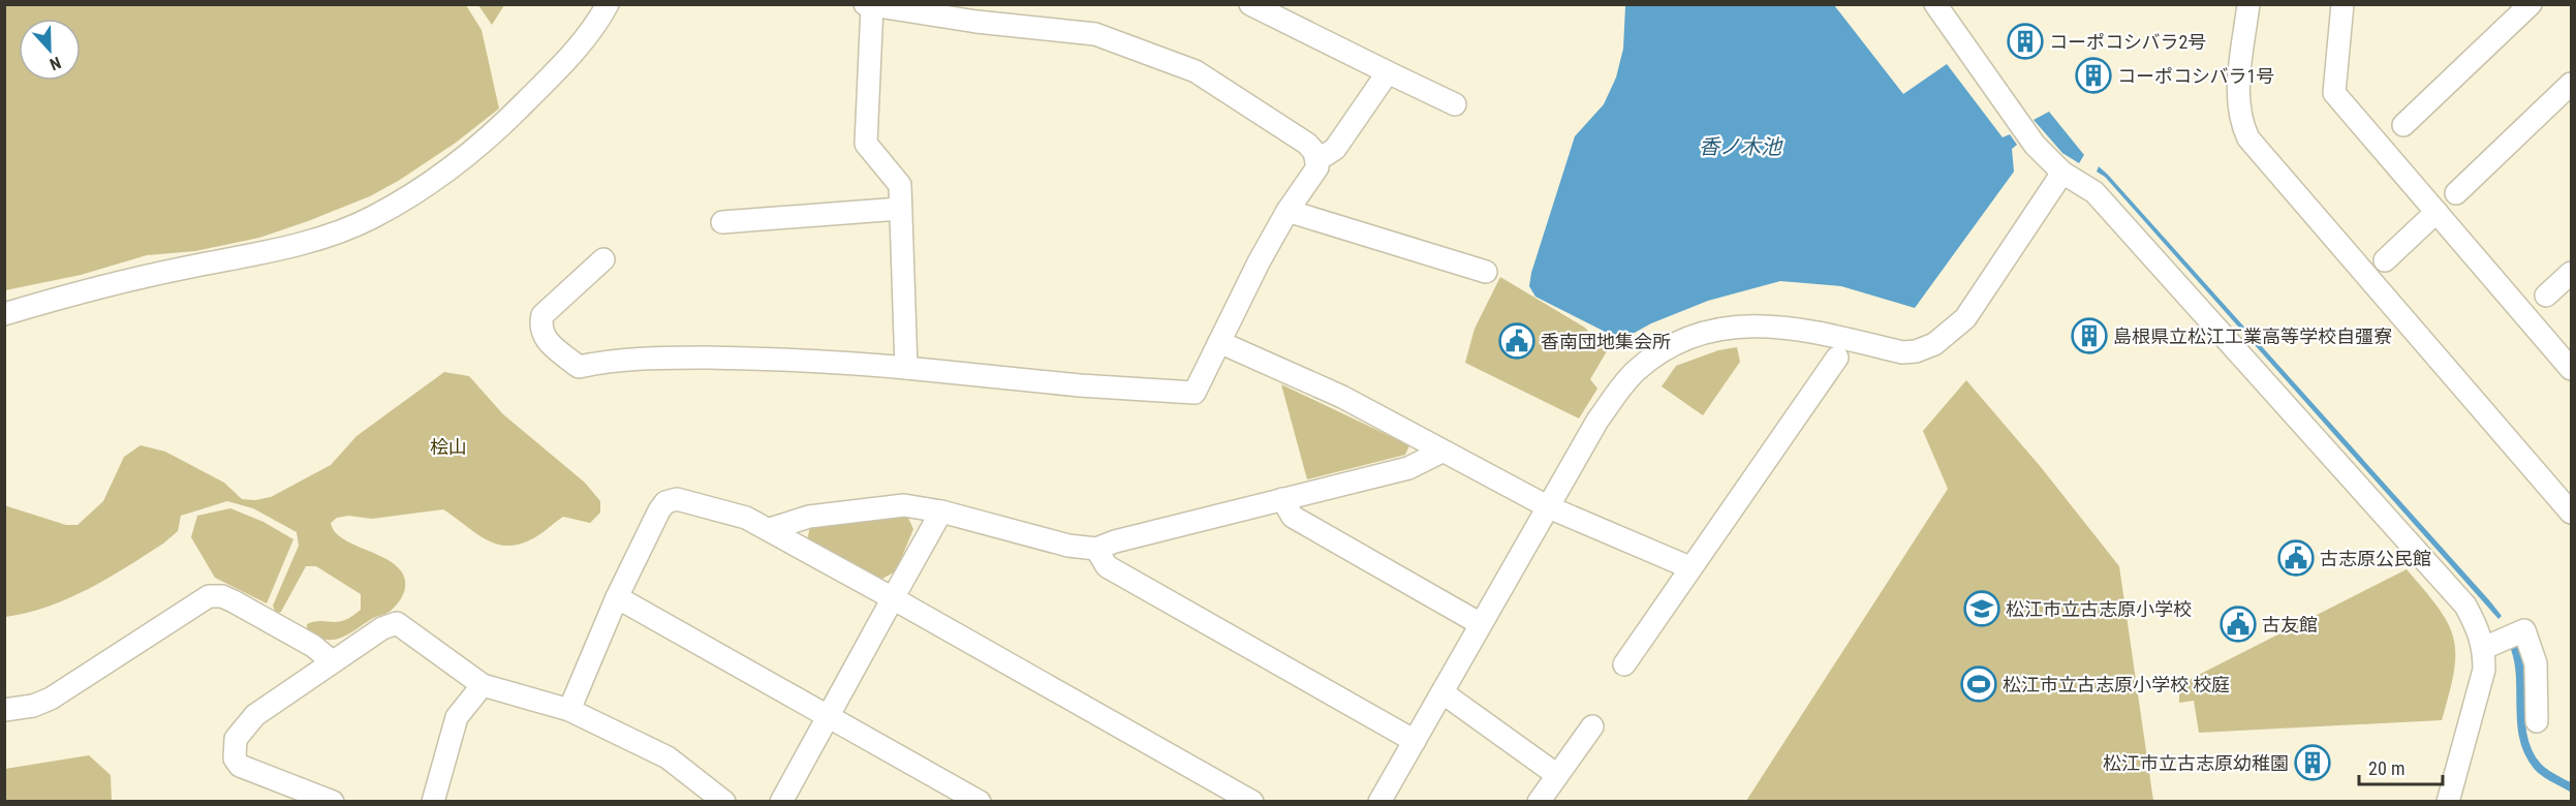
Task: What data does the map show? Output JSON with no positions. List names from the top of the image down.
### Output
{
  "water": ["香ノ木池"],
  "parks": ["桧山"],
  "places": {
    "building": [
      "コーポコシバラ2号",
      "コーポコシバラ1号",
      "島根県立松江工業高等学校自彊寮",
      "松江市立古志原幼稚園"
    ],
    "public building": ["香南団地集会所", "古志原公民館", "古友館"],
    "school or university": ["松江市立古志原小学校"],
    "sports": ["松江市立古志原小学校 校庭"]
  },
  "scale_bar": "20 m",
  "north": "bottom"
}
